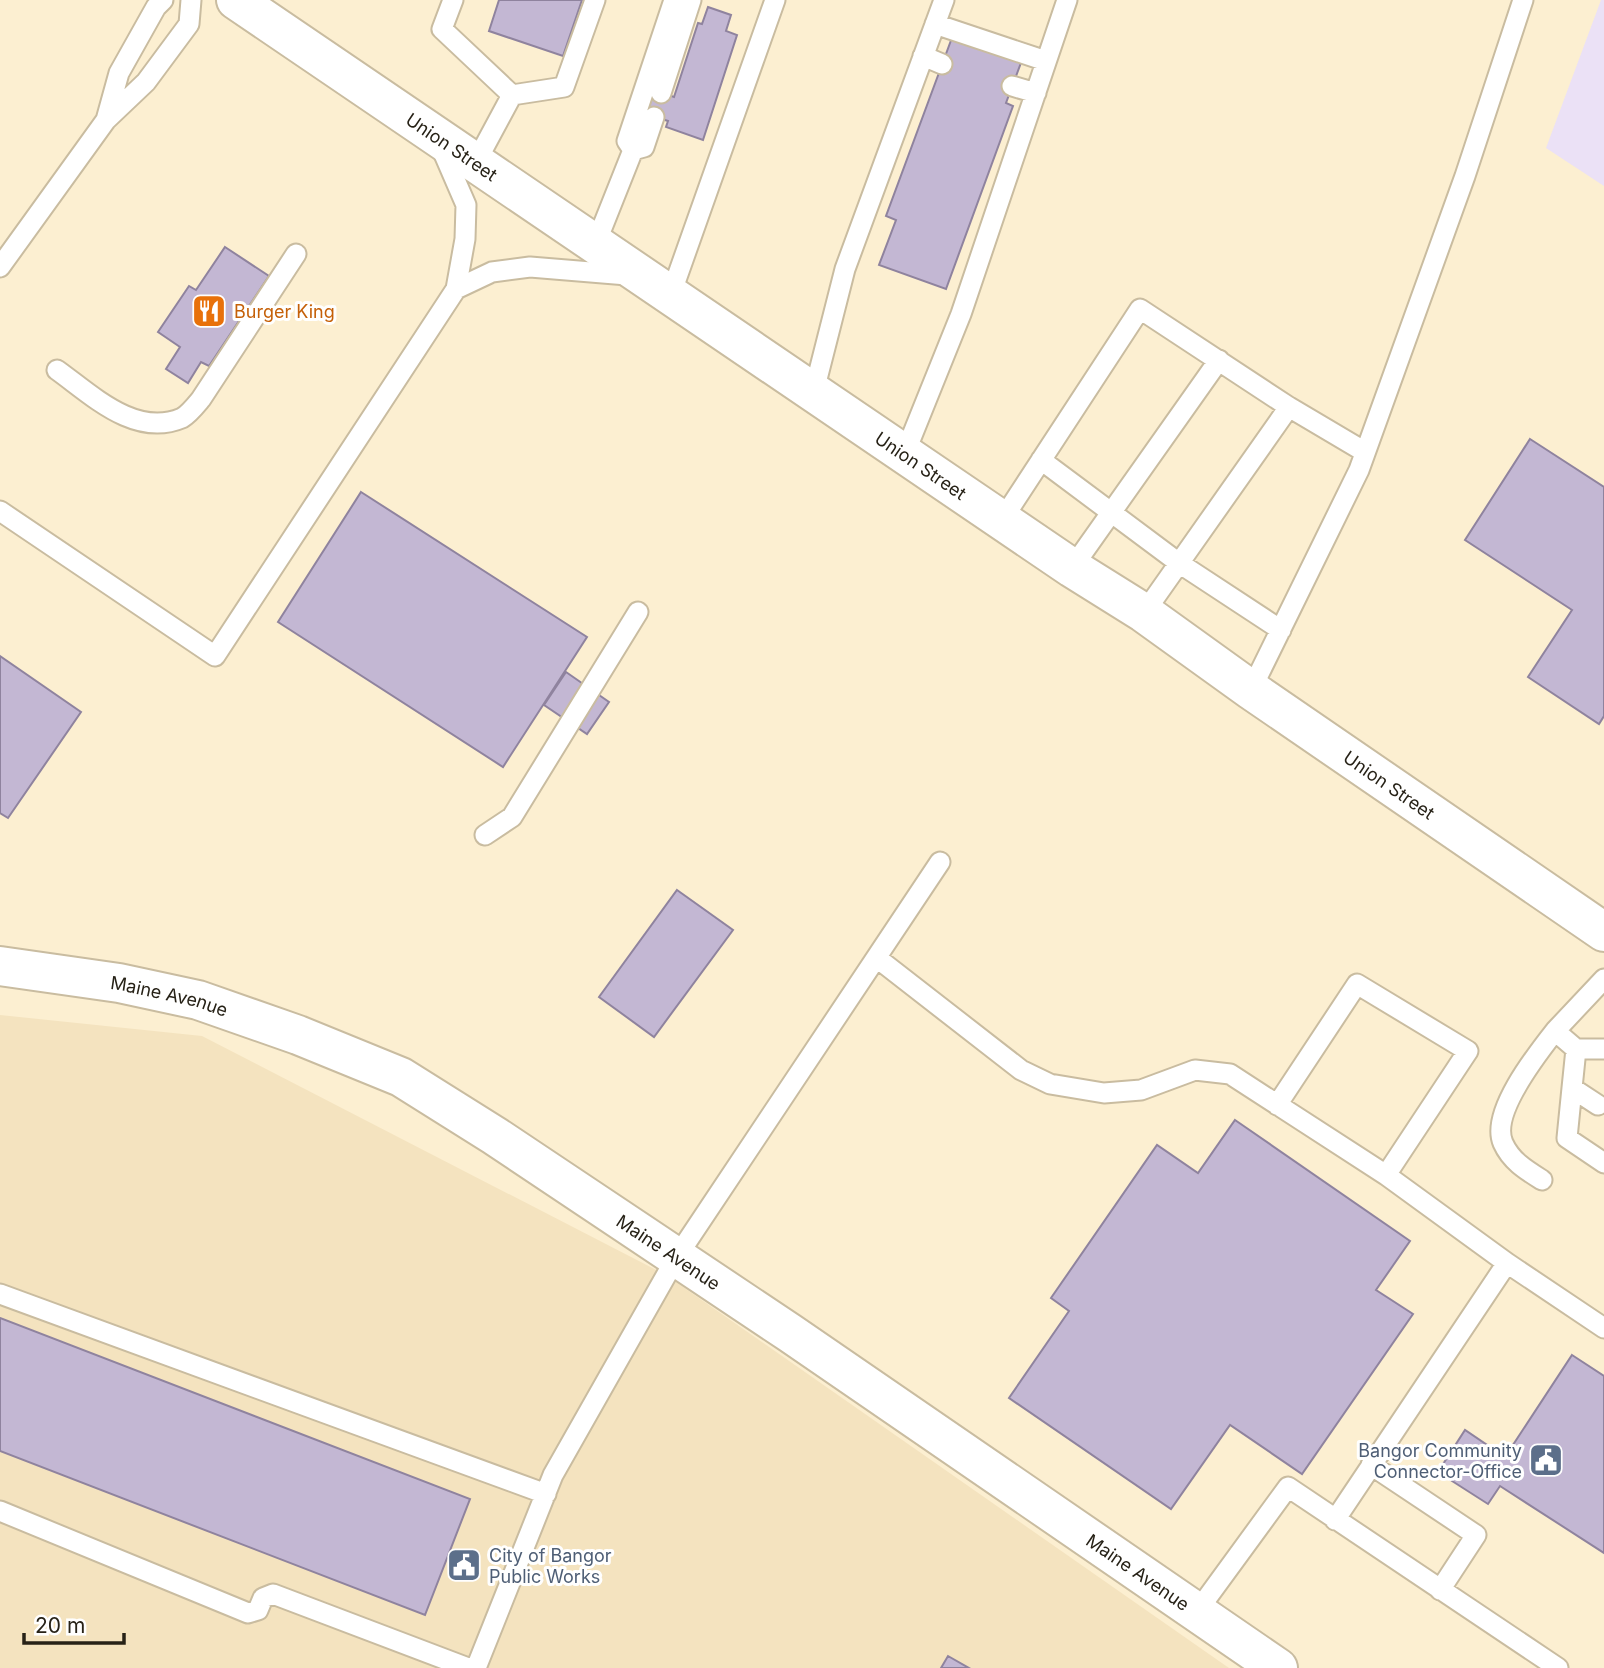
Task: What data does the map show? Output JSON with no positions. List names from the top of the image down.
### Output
{
  "streets": {
    "main road": ["Union Street", "Maine Avenue"]
  },
  "places": {
    "restaurant": ["Burger King"],
    "public building": ["Bangor Community Connector-Office", "City of Bangor Public Works"]
  },
  "scale_bar": "20 m"
}
